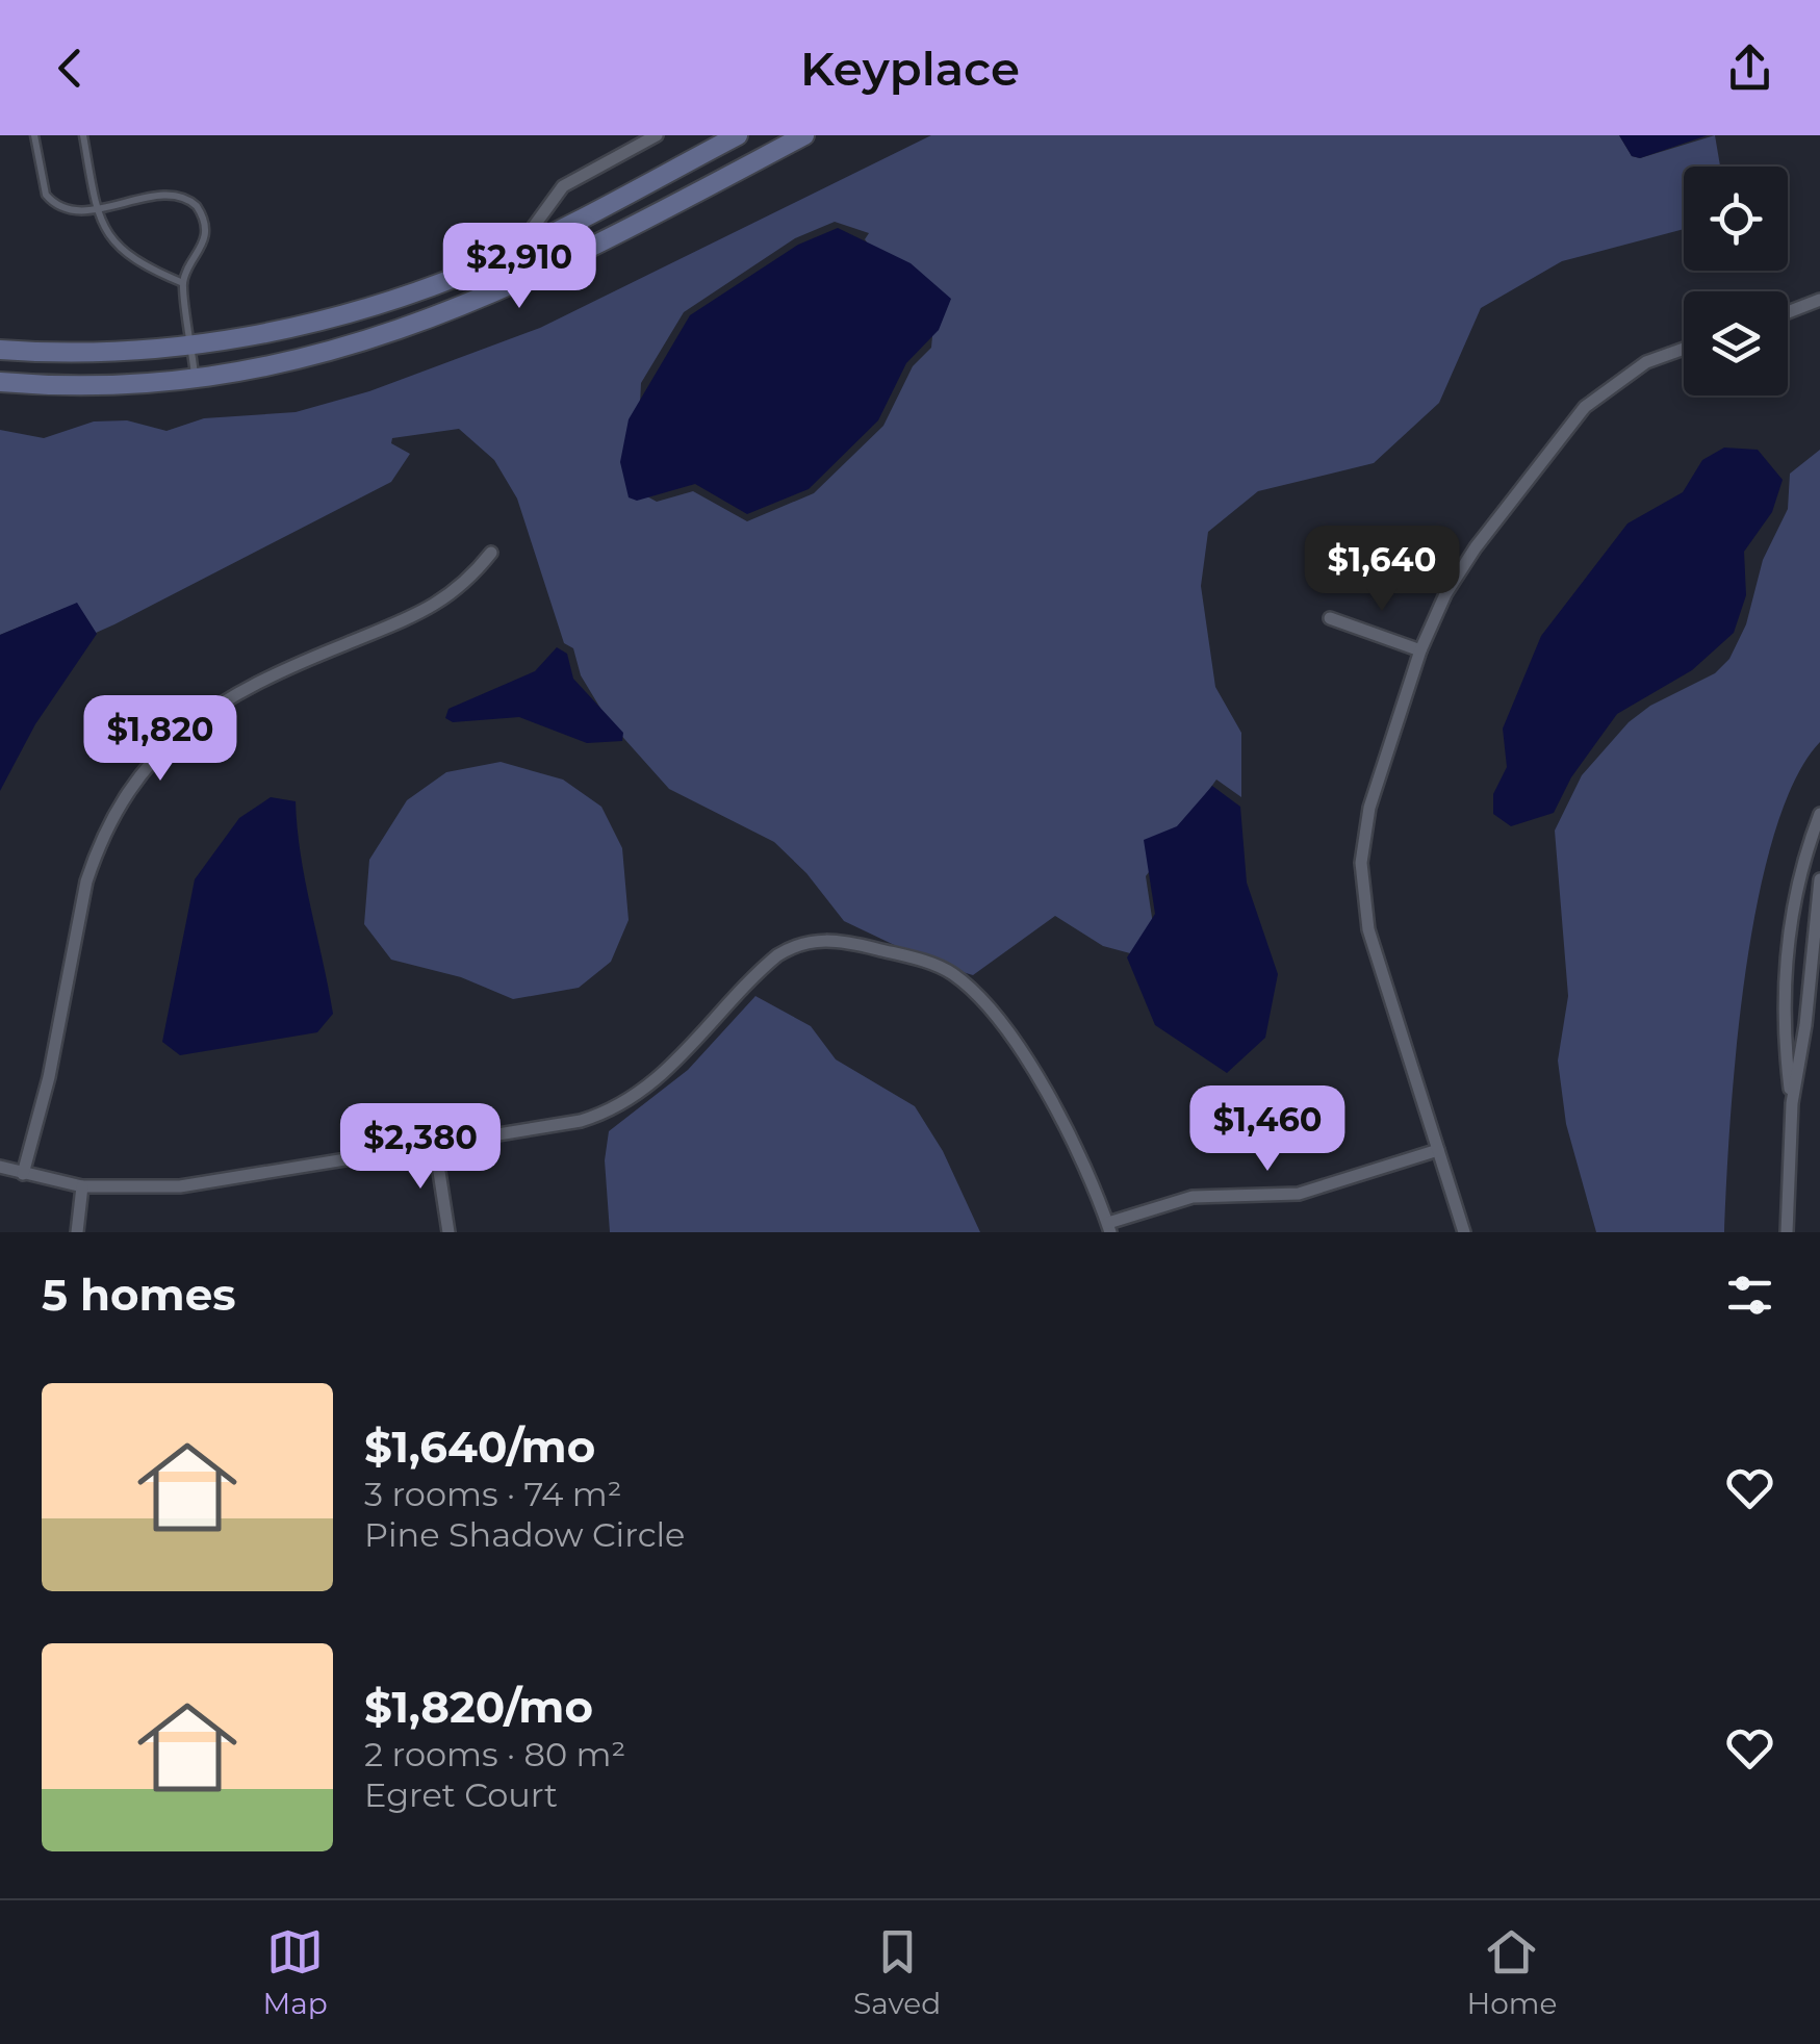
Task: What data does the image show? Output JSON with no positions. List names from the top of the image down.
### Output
{
  "page": {
    "header": "Keyplace",
    "price": [
      "$2,910",
      "$1,640",
      "$1,820",
      "$1,460",
      "$2,380"
    ],
    "heading": "5 homes",
    "list": [
      {
        "name": "$1,640/mo",
        "note": "3 rooms · 74 m² · Pine Shadow Circle"
      },
      {
        "name": "$1,820/mo",
        "note": "2 rooms · 80 m² · Egret Court"
      }
    ],
    "tabs": ["Map", "Saved", "Home"]
  }
}
